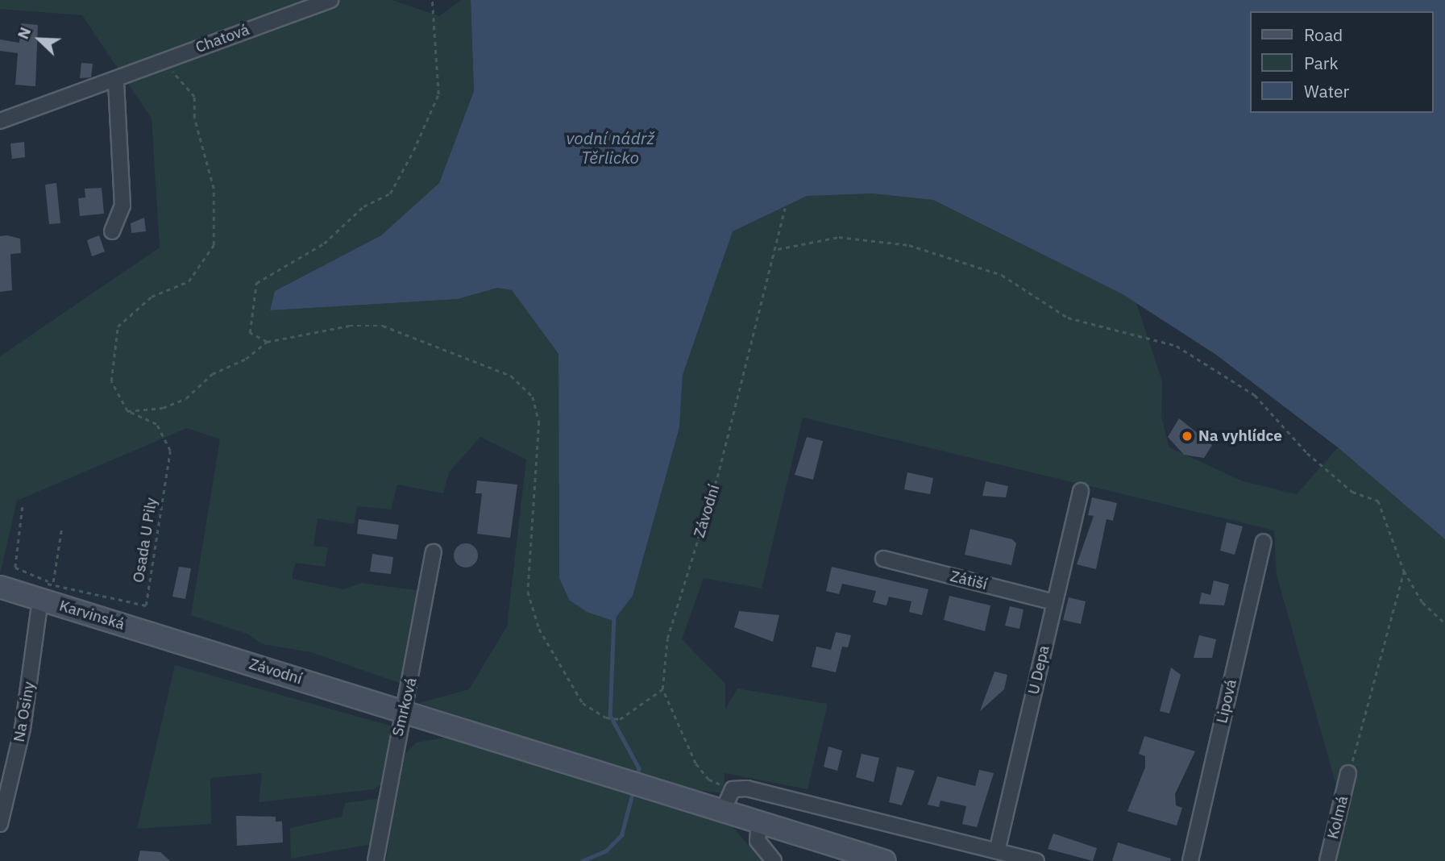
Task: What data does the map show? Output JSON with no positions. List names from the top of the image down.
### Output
{
  "streets": {
    "main road": ["Závodní", "Karvinská"],
    "street": [
      "Chatová",
      "Zátiší",
      "U Depa",
      "Lipová",
      "Smrková",
      "Na Osiny",
      "Kolmá"
    ],
    "path": ["Osada U Pily"]
  },
  "crossings": [
    ["Závodní", "Karvinská"],
    ["Závodní", "Smrková"],
    ["Osada U Pily", "Karvinská"],
    ["Osada U Pily", "Na Osiny"],
    ["Zátiší", "U Depa"],
    ["Karvinská", "Na Osiny"]
  ],
  "water": ["vodní nádrž Těrlicko"],
  "places": ["Na vyhlídce"],
  "legend": ["Road", "Park", "Water"],
  "north": "top left"
}
